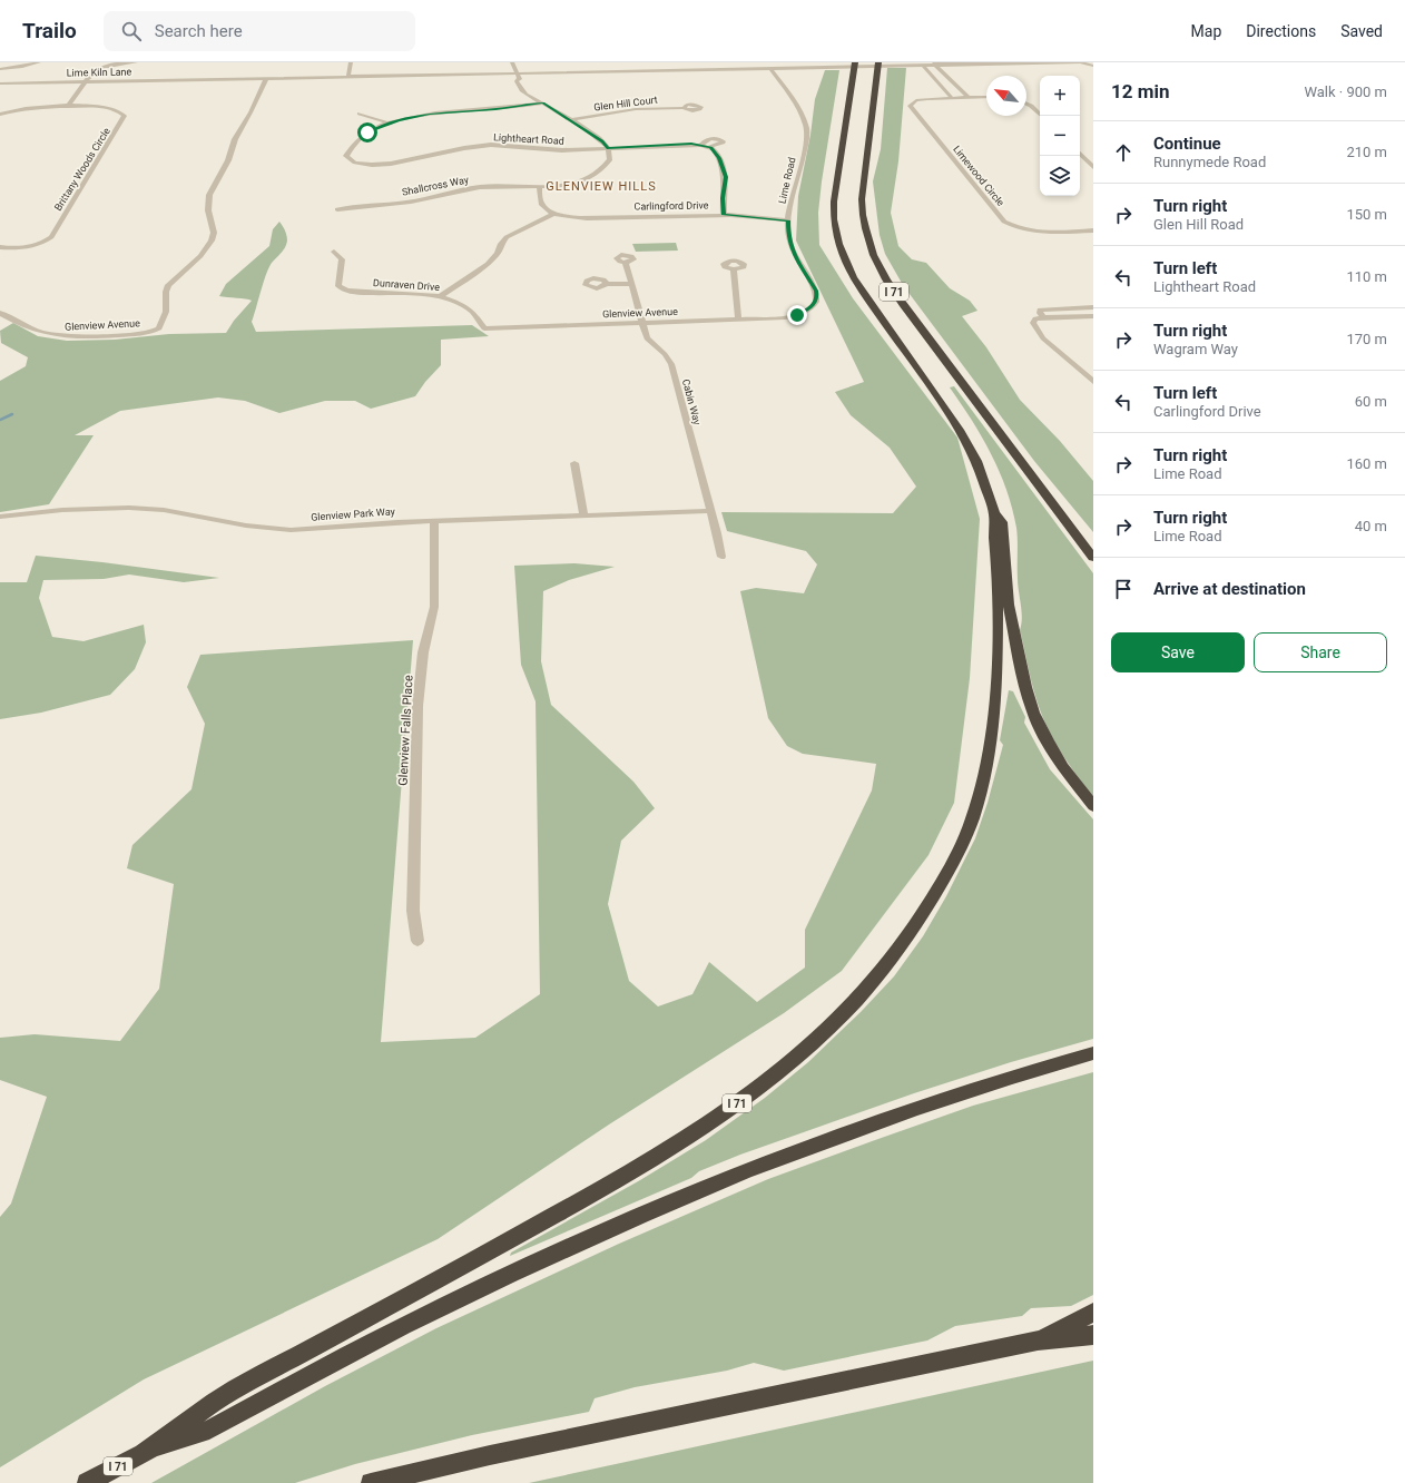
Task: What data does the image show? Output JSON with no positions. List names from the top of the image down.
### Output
{
  "streets": {
    "highway": ["I 71"],
    "street": [
      "Lime Kiln Lane",
      "Glen Hill Court",
      "Lightheart Road",
      "Brittany Woods Circle",
      "Limewood Circle",
      "Lime Road",
      "Shallcross Way",
      "Carlingford Drive",
      "Dunraven Drive",
      "Glenview Avenue",
      "Cabin Way",
      "Glenview Park Way",
      "Glenview Falls Place"
    ]
  },
  "crossings": [
    ["Lime Kiln Lane", "Lime Road"],
    ["Lime Kiln Lane", "Glenview Avenue"],
    ["Lightheart Road", "Shallcross Way"],
    ["Lightheart Road", "Carlingford Drive"],
    ["Lime Road", "Carlingford Drive"],
    ["Lime Road", "Glenview Avenue"],
    ["Dunraven Drive", "Glenview Avenue"],
    ["Glenview Avenue", "Cabin Way"],
    ["Cabin Way", "Glenview Park Way"],
    ["Glenview Park Way", "Glenview Falls Place"]
  ],
  "districts": ["GLENVIEW HILLS"],
  "north": "top left",
  "page": {
    "header": "Trailo",
    "search": "Search here",
    "nav": ["Map", "Directions", "Saved"],
    "heading": ["12 min", "Walk · 900 m"],
    "map_buttons": ["+", "−"],
    "list": [
      ["Continue", "Runnymede Road", "210 m"],
      ["Turn right", "Glen Hill Road", "150 m"],
      ["Turn left", "Lightheart Road", "110 m"],
      ["Turn right", "Wagram Way", "170 m"],
      ["Turn left", "Carlingford Drive", "60 m"],
      ["Turn right", "Lime Road", "160 m"],
      ["Turn right", "Lime Road", "40 m"],
      "Arrive at destination"
    ],
    "buttons": ["Save", "Share"]
  }
}
